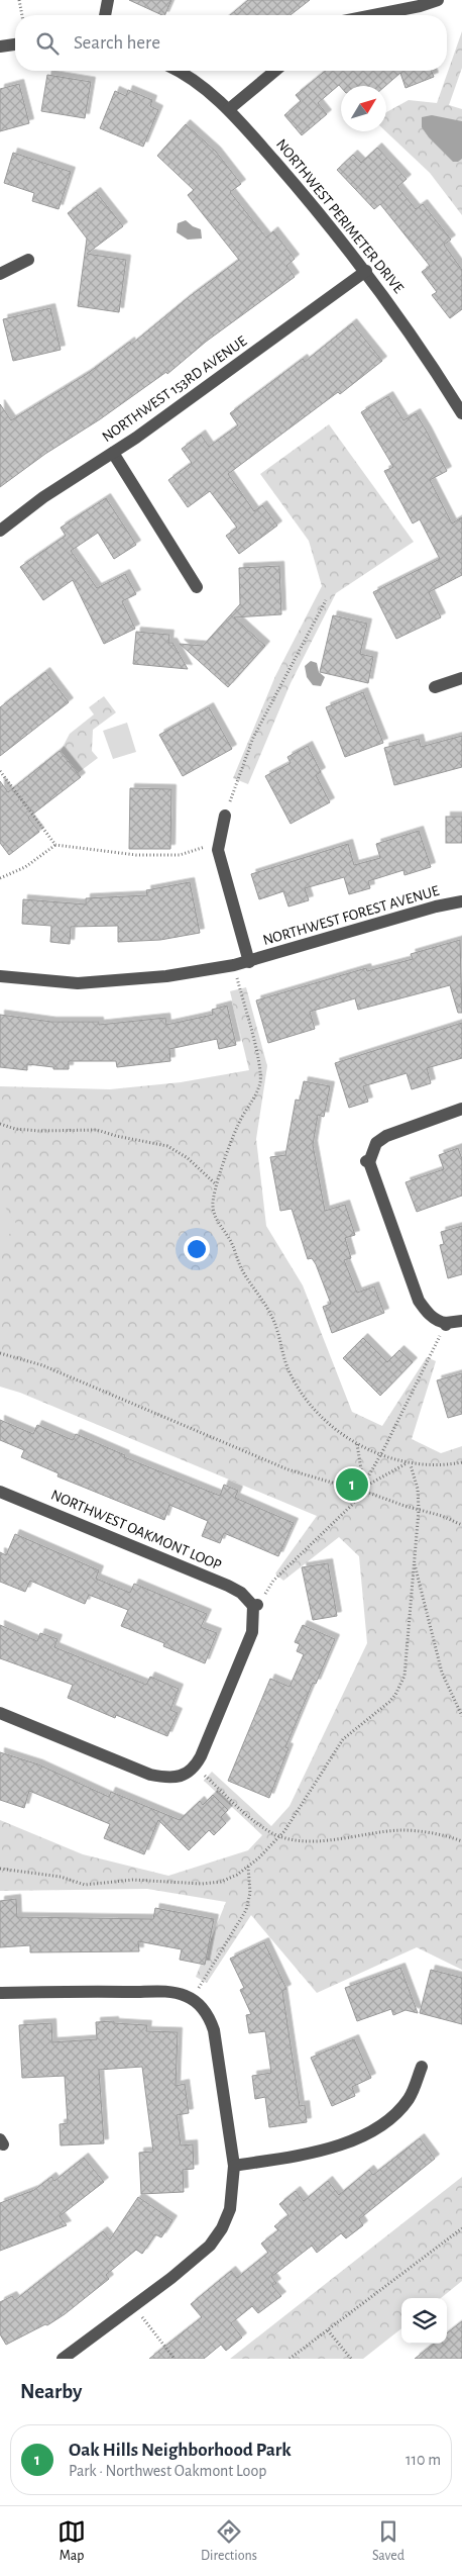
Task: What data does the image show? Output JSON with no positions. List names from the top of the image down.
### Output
{
  "streets": {
    "street": [
      "NORTHWEST PERIMETER DRIVE",
      "NORTHWEST 153RD AVENUE",
      "NORTHWEST FOREST AVENUE",
      "NORTHWEST OAKMONT LOOP"
    ]
  },
  "crossings": [
    ["NORTHWEST PERIMETER DRIVE", "NORTHWEST 153RD AVENUE"]
  ],
  "north": "top right",
  "page": {
    "search": "Search here",
    "pins": "1",
    "heading": "Nearby",
    "list": [
      {
        "mark": "1",
        "name": "Oak Hills Neighborhood Park",
        "note": "Park · Northwest Oakmont Loop",
        "value": "110 m"
      }
    ],
    "nav": ["Map", "Directions", "Saved"]
  }
}
